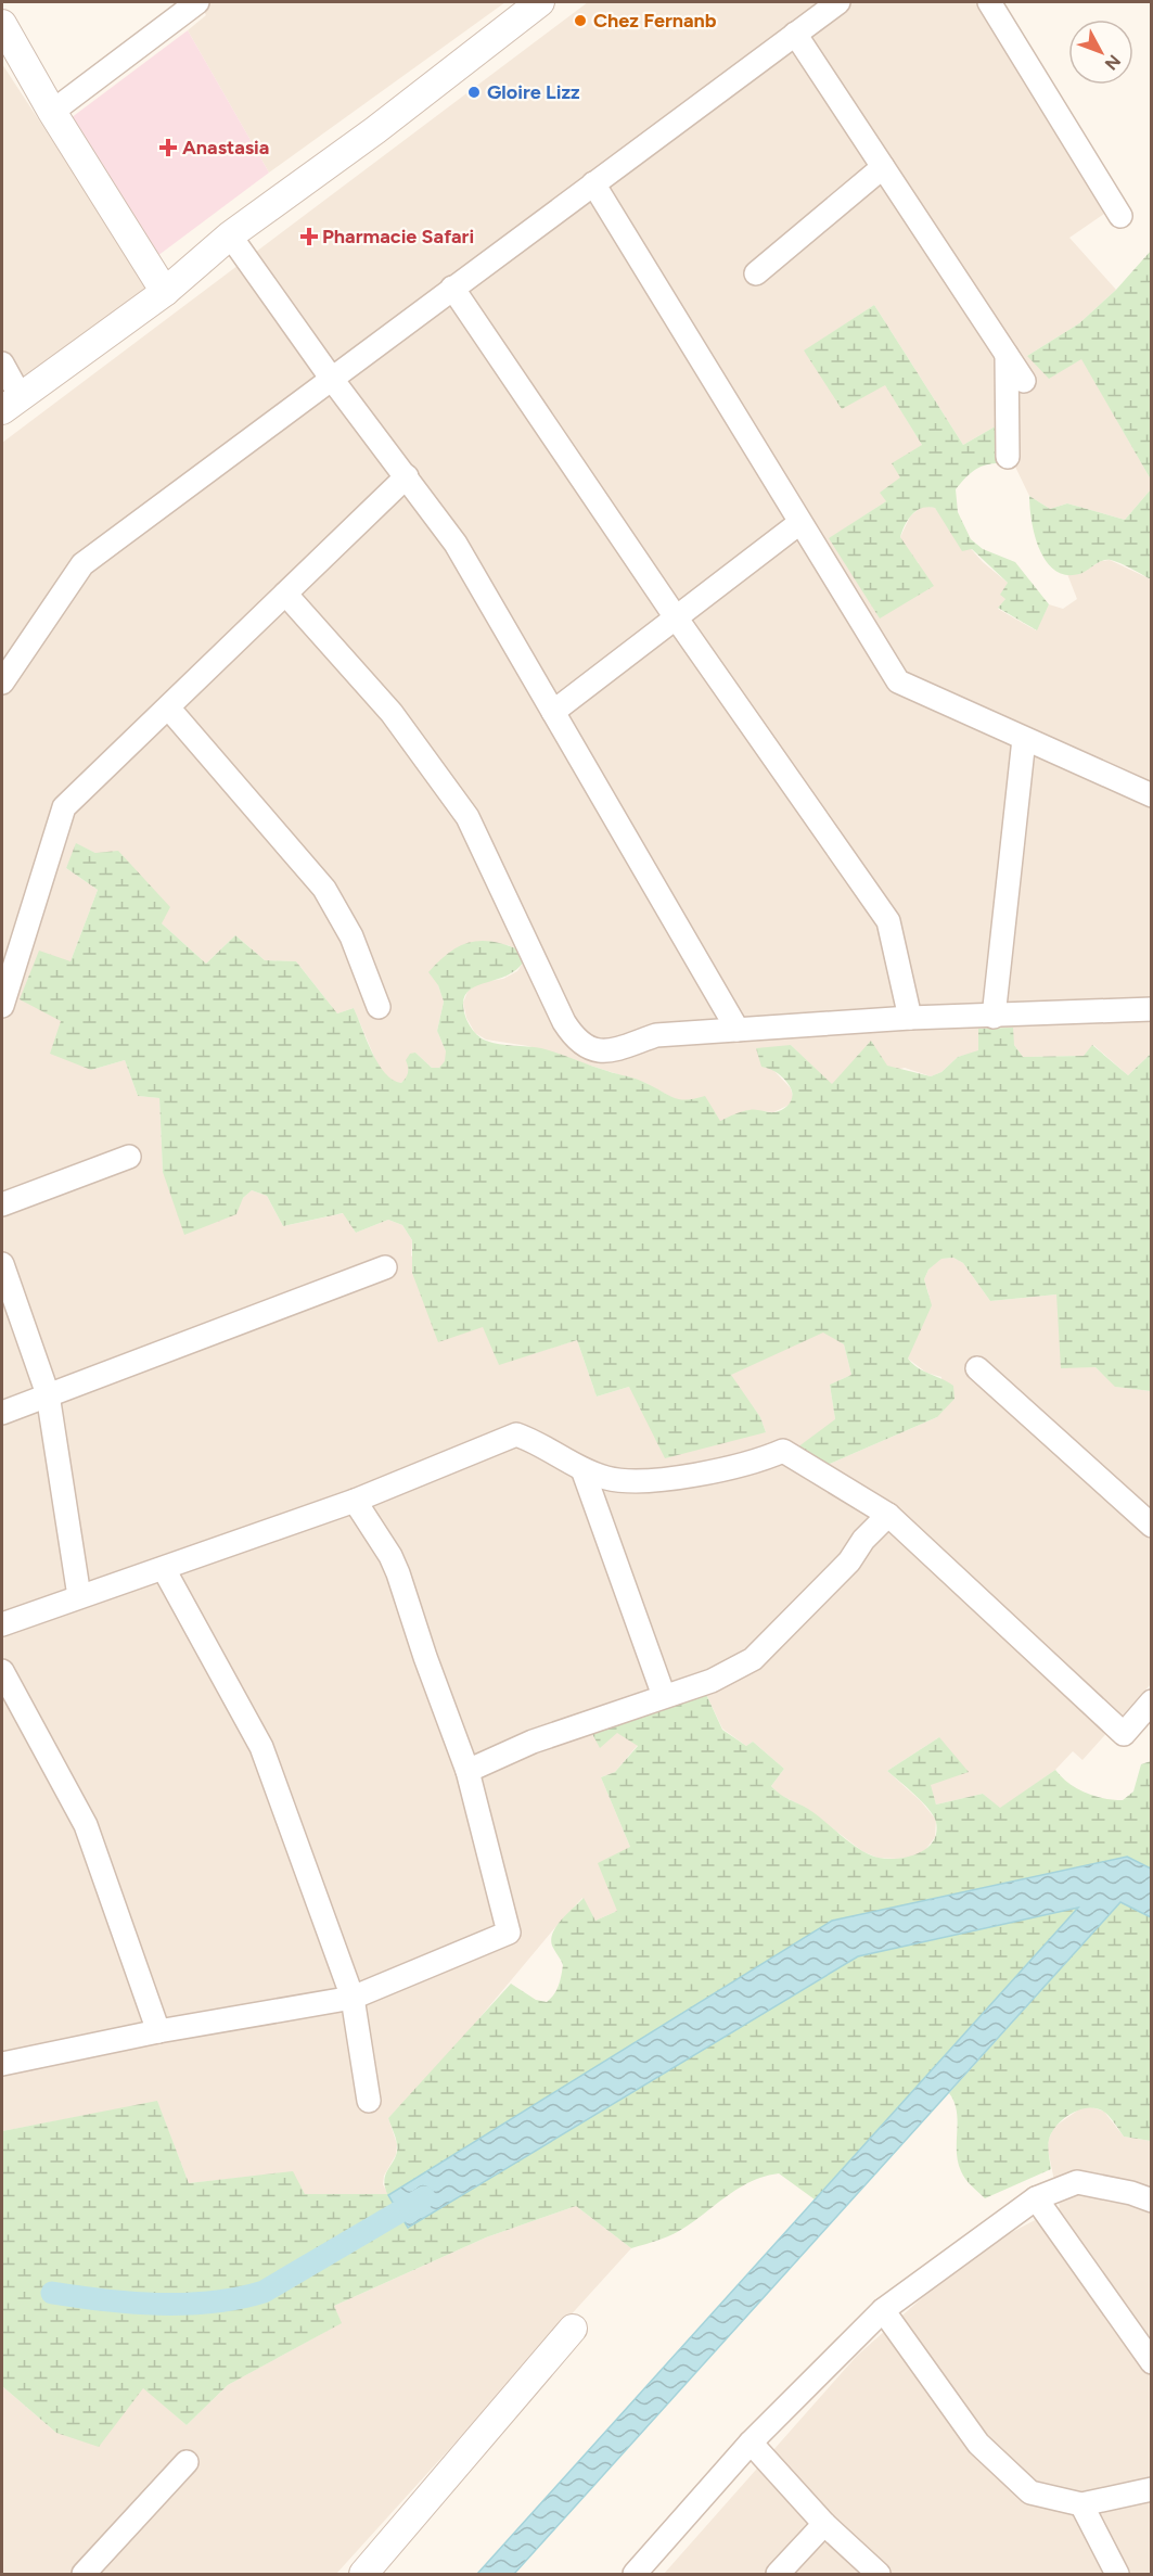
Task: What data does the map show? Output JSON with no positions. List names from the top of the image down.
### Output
{
  "places": {
    "other": ["Chez Fernanb", "Gloire Lizz"],
    "health": ["Anastasia", "Pharmacie Safari"]
  },
  "north": "bottom right"
}
